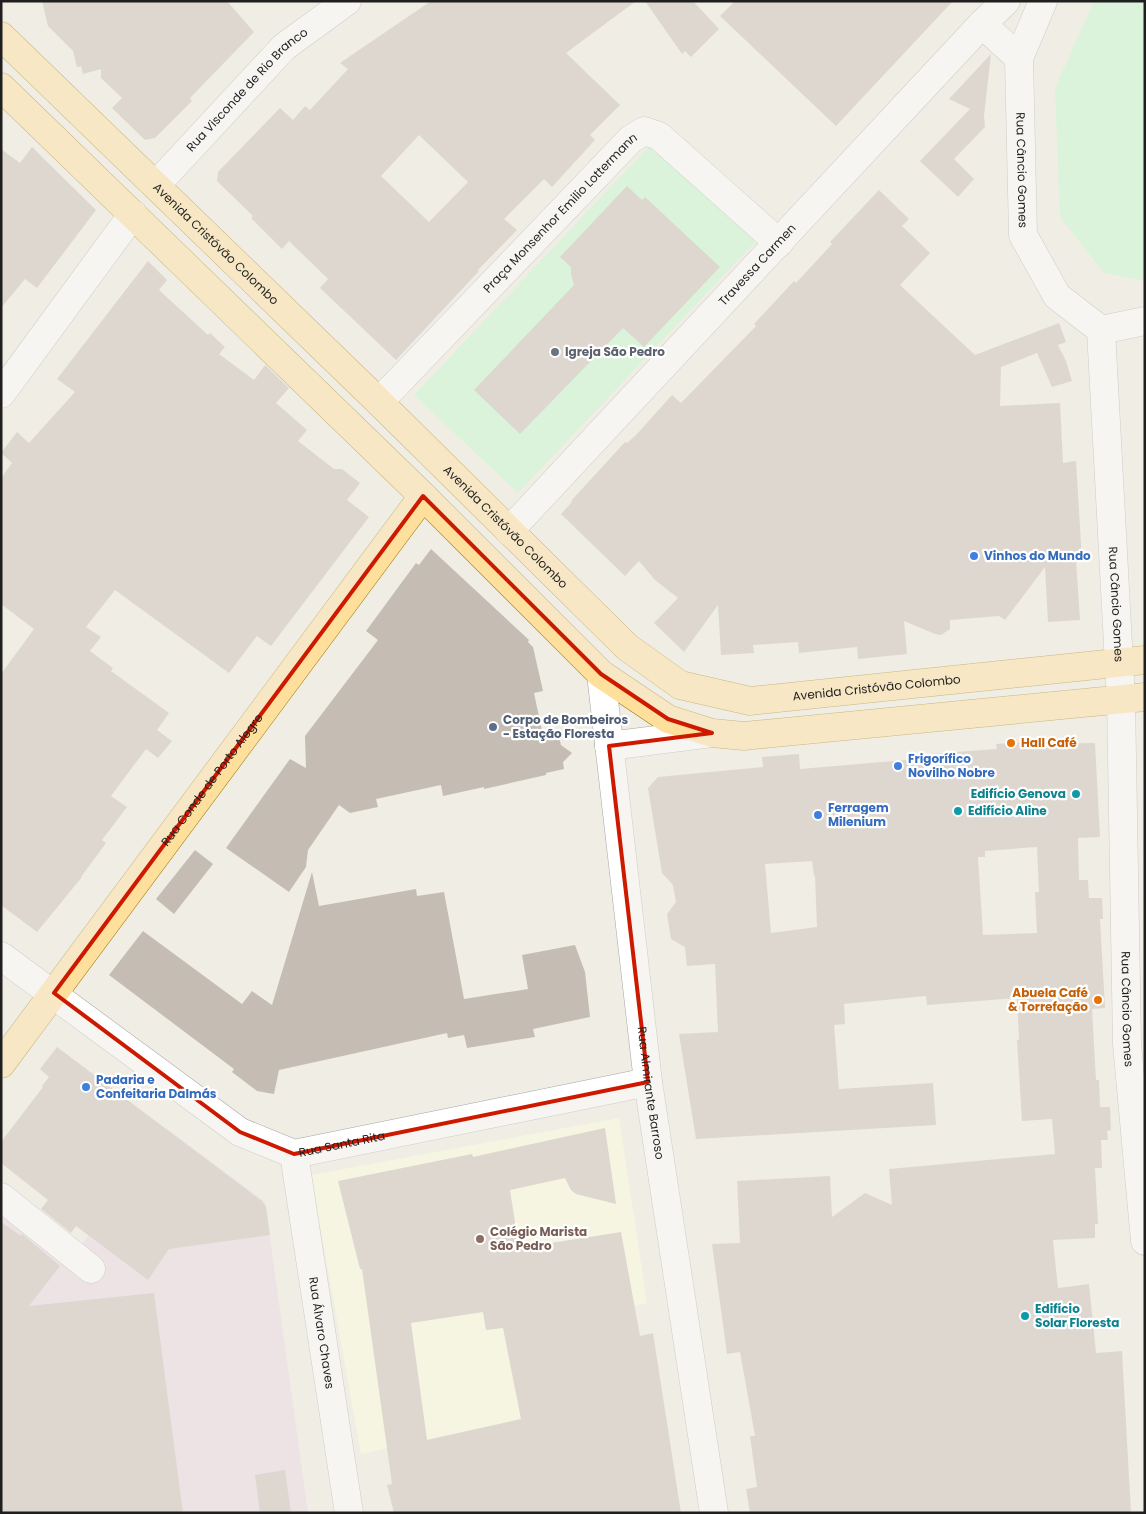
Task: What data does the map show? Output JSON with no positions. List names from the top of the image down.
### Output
{
  "streets": {
    "main road": ["Avenida Cristóvão Colombo", "Rua Conde de Porto Alegre"],
    "street": [
      "Rua Visconde de Rio Branco",
      "Rua Câncio Gomes",
      "Praça Monsenhor Emilio Lottermann",
      "Travessa Carmen",
      "Rua Almirante Barroso",
      "Rua Santa Rita",
      "Rua Álvaro Chaves"
    ]
  },
  "crossings": [
    ["Rua Visconde de Rio Branco", "Avenida Cristóvão Colombo"],
    ["Rua Câncio Gomes", "Avenida Cristóvão Colombo"],
    ["Praça Monsenhor Emilio Lottermann", "Avenida Cristóvão Colombo"],
    ["Praça Monsenhor Emilio Lottermann", "Travessa Carmen"],
    ["Avenida Cristóvão Colombo", "Travessa Carmen"],
    ["Rua Conde de Porto Alegre", "Rua Santa Rita"],
    ["Rua Almirante Barroso", "Rua Santa Rita"],
    ["Rua Santa Rita", "Rua Álvaro Chaves"]
  ],
  "places": [
    "Igreja São Pedro",
    "Vinhos do Mundo",
    "Corpo de Bombeiros - Estação Floresta",
    "Hall Café",
    "Frigorífico Novilho Nobre",
    "Edifício Genova",
    "Edifício Aline",
    "Ferragem Milenium",
    "Abuela Café & Torrefação",
    "Padaria e Confeitaria Dalmás",
    "Colégio Marista São Pedro",
    "Edifício Solar Floresta"
  ]
}
